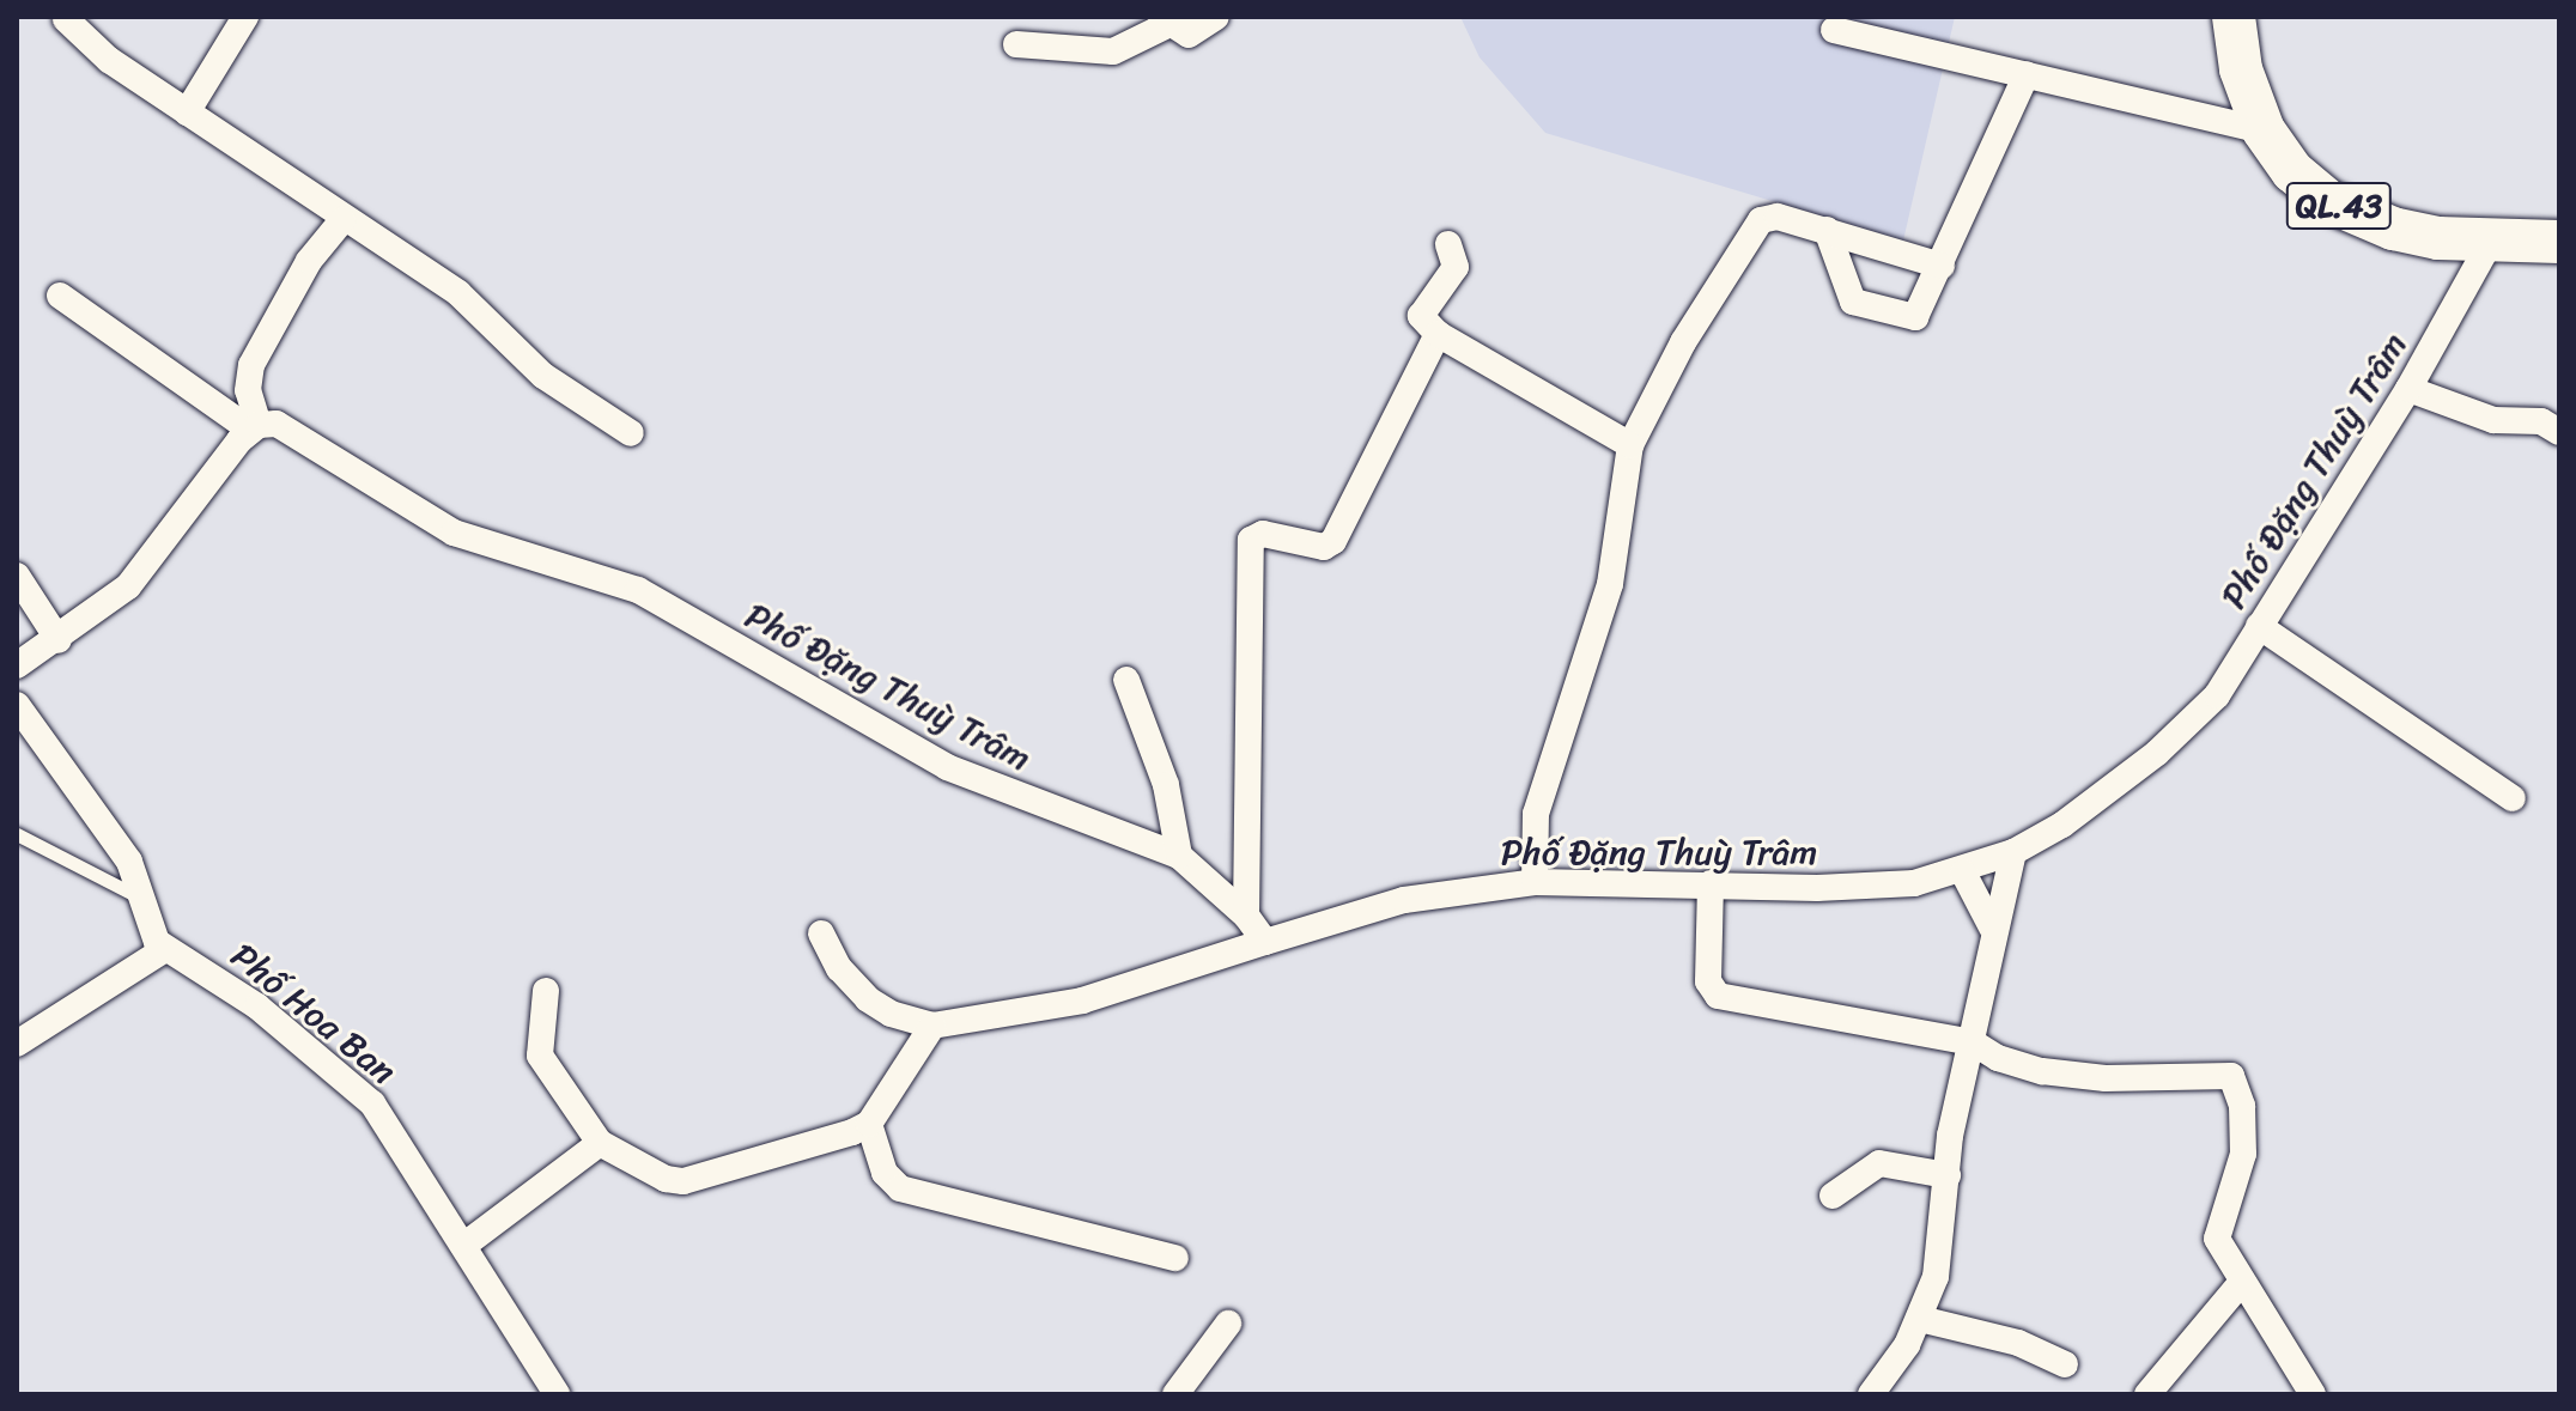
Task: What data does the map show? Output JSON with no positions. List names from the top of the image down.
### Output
{
  "streets": {
    "main road": ["QL.43"],
    "street": ["Phố Đặng Thuỳ Trâm", "Phố Hoa Ban"]
  },
  "crossings": [
    ["QL.43", "Phố Đặng Thuỳ Trâm"]
  ]
}
